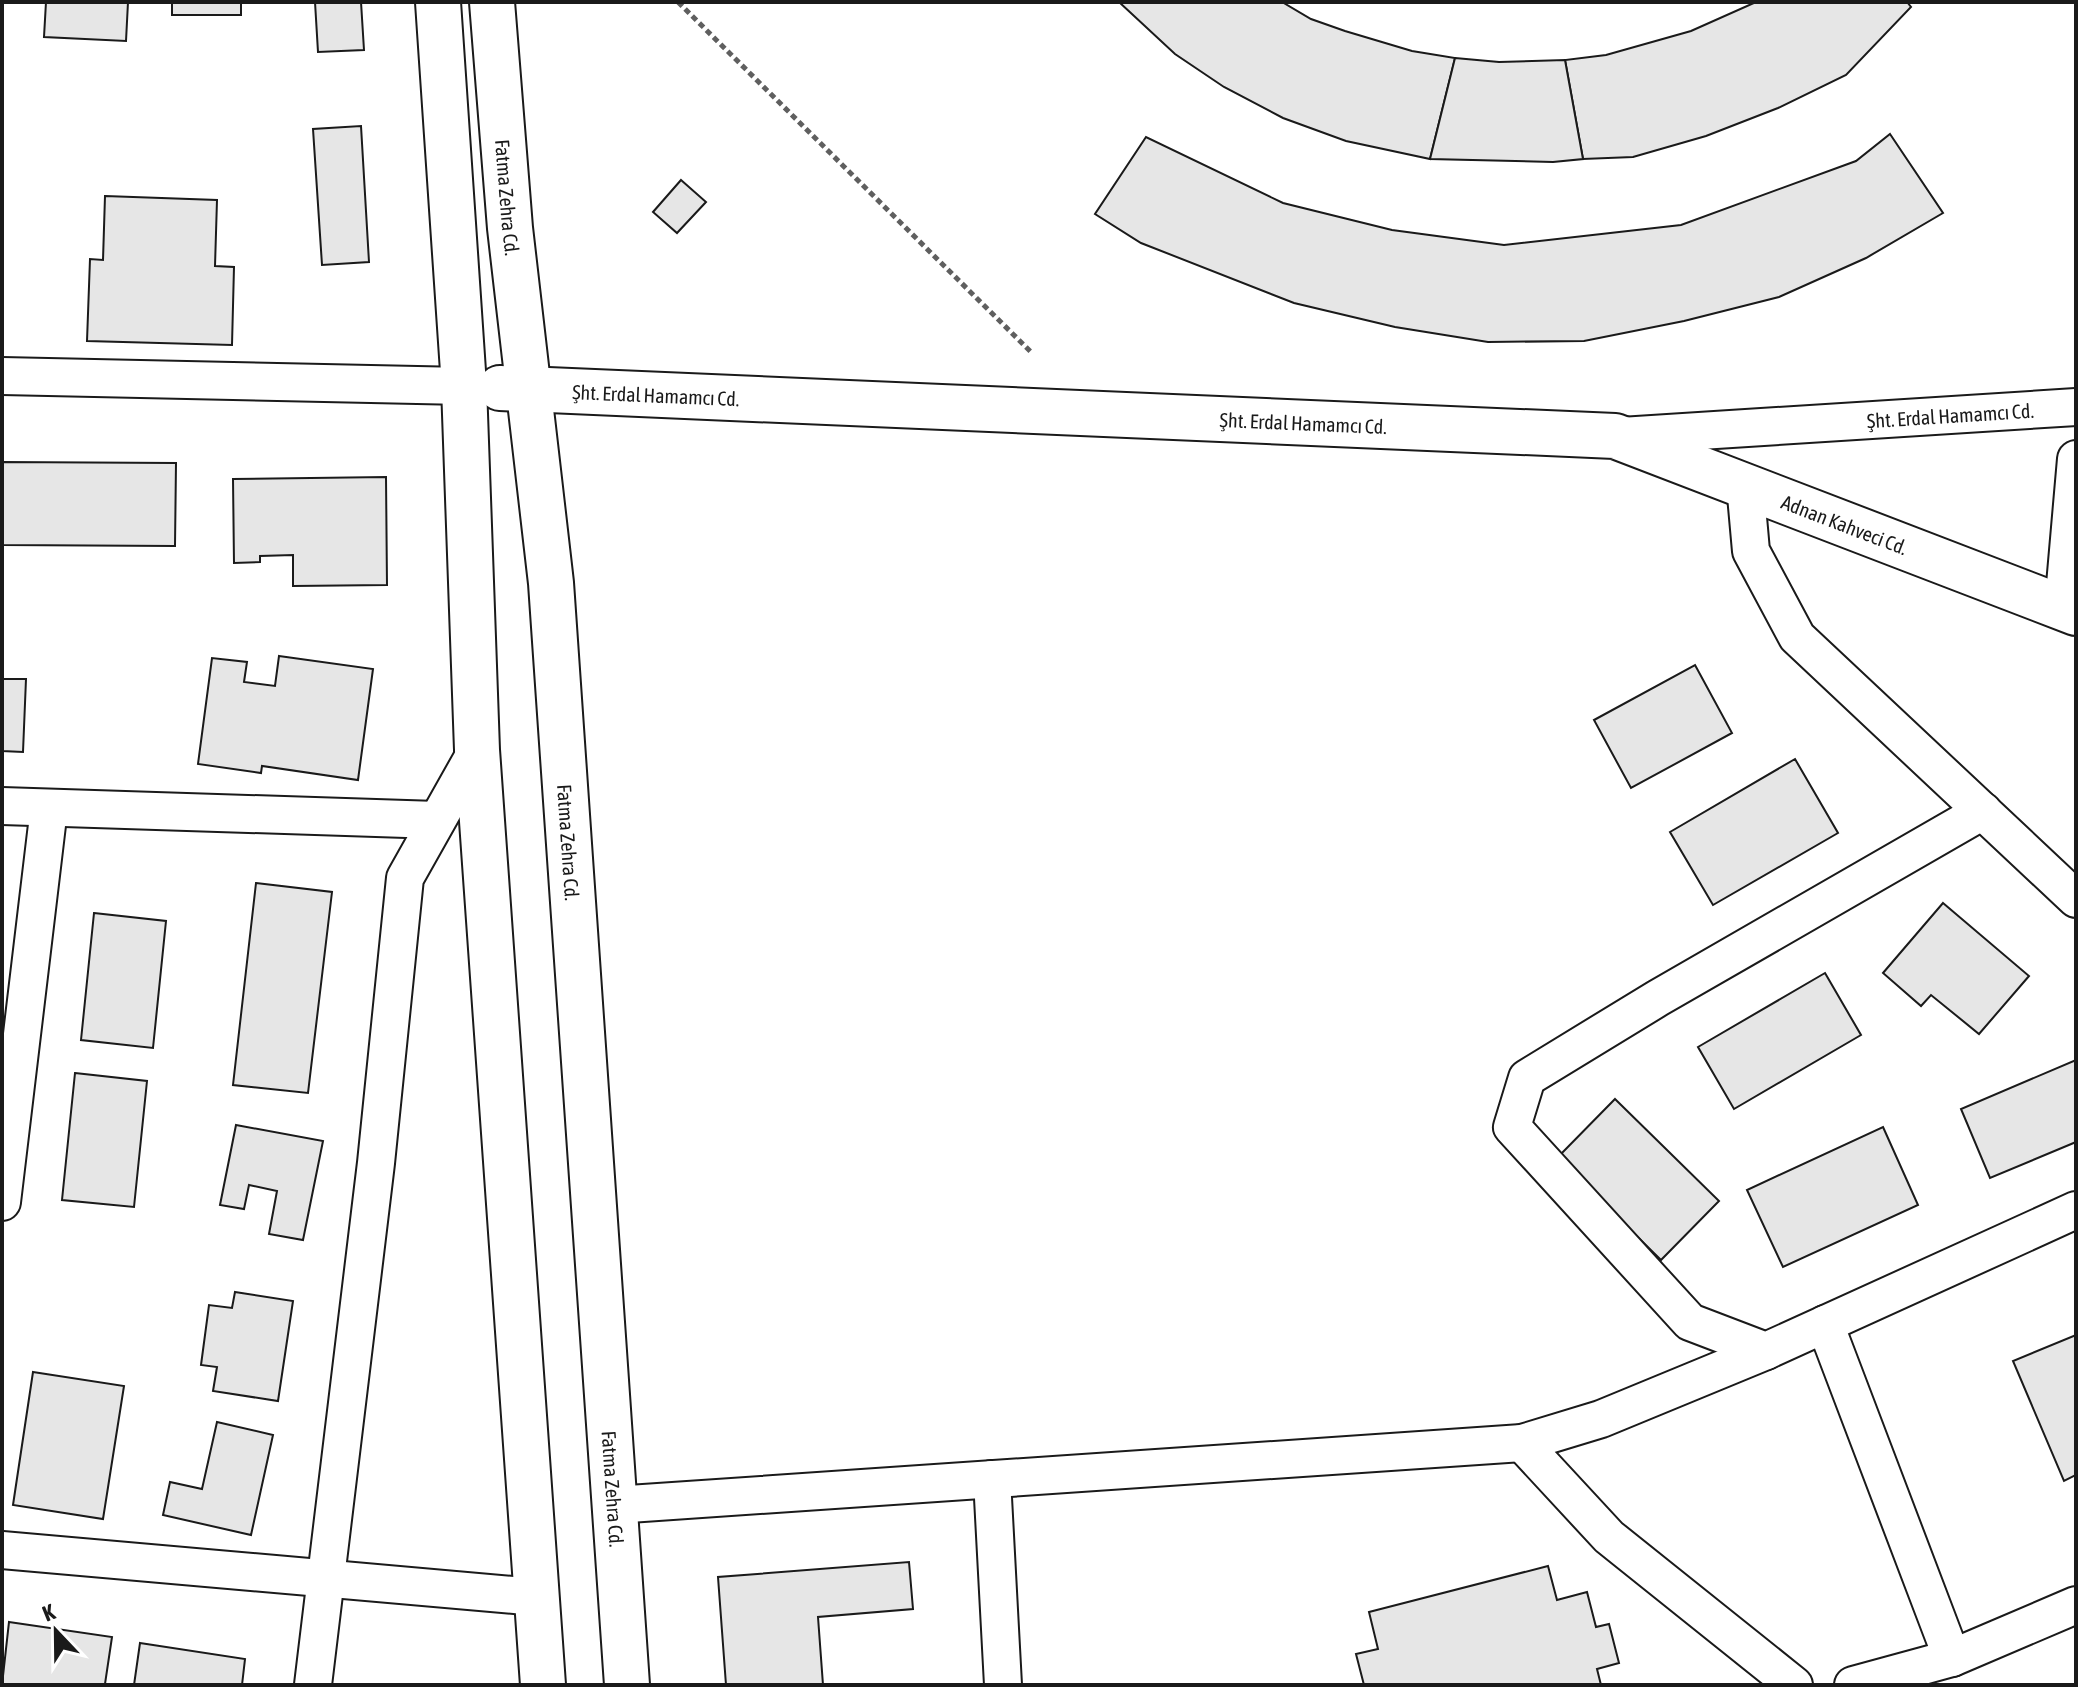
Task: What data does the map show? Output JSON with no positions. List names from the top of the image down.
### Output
{
  "streets": {
    "main road": ["Fatma Zehra Cd.", "Şht. Erdal Hamamcı Cd.", "Adnan Kahveci Cd."]
  },
  "crossings": [
    ["Fatma Zehra Cd.", "Şht. Erdal Hamamcı Cd."],
    ["Şht. Erdal Hamamcı Cd.", "Adnan Kahveci Cd."]
  ],
  "north": "top"
}
